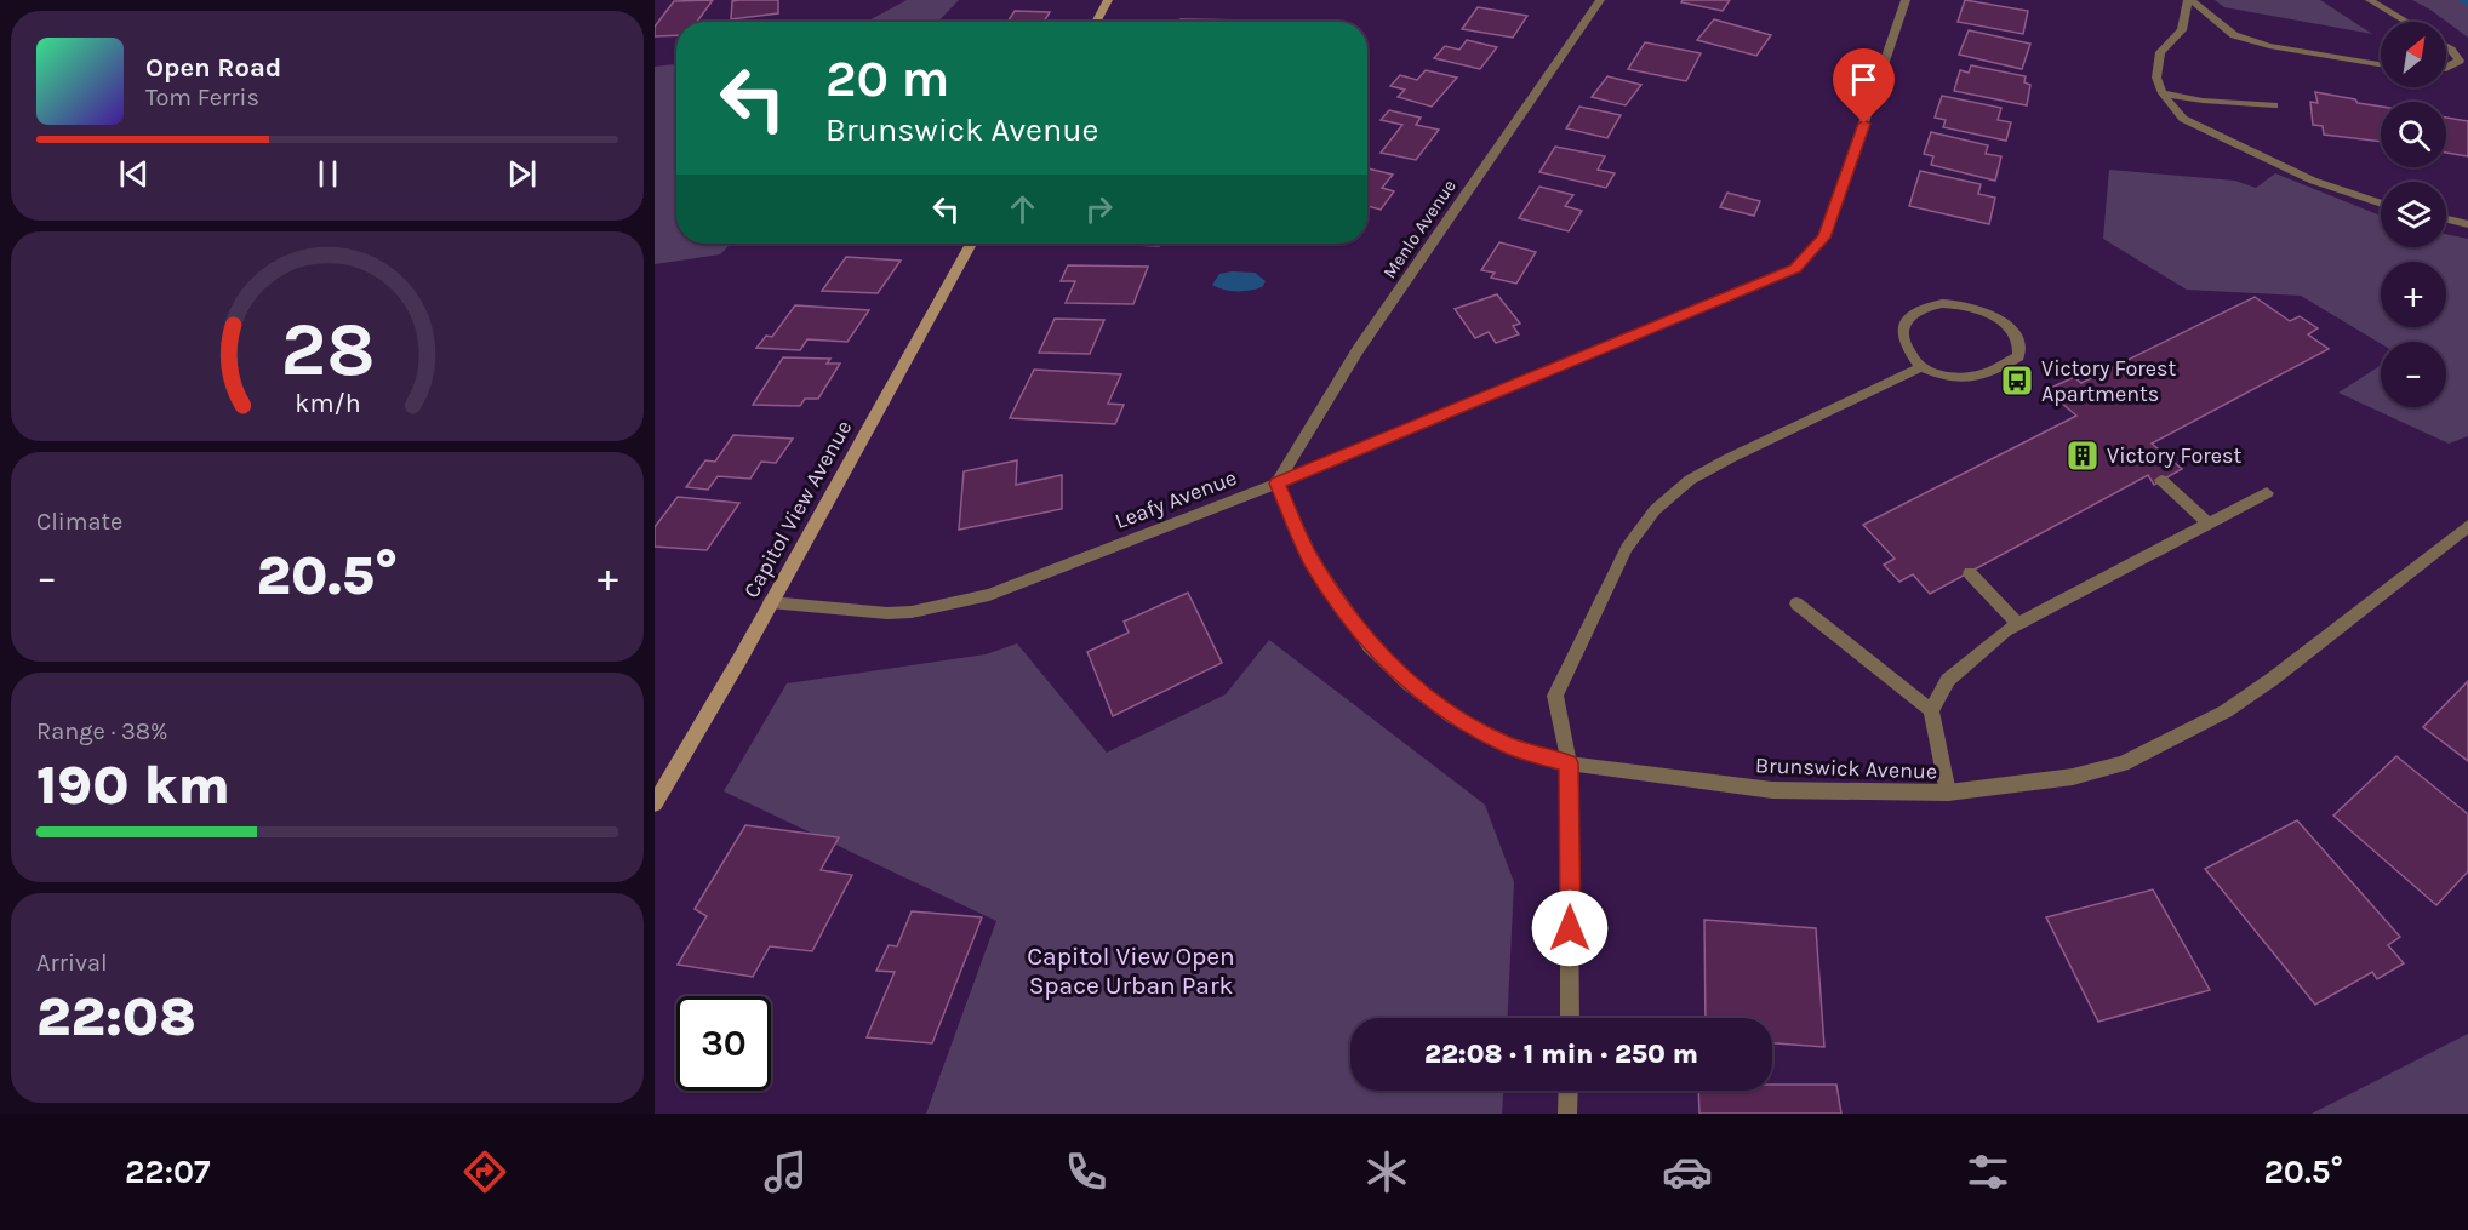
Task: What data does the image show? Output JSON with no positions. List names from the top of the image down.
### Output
{
  "streets": {
    "main road": ["Capitol View Avenue"],
    "street": ["Menlo Avenue", "Leafy Avenue", "Brunswick Avenue"]
  },
  "crossings": [
    ["Menlo Avenue", "Leafy Avenue"],
    ["Menlo Avenue", "Brunswick Avenue"],
    ["Leafy Avenue", "Capitol View Avenue"],
    ["Leafy Avenue", "Brunswick Avenue"]
  ],
  "parks": ["Capitol View Open Space Urban Park"],
  "places": {
    "bus stop": ["Victory Forest Apartments"],
    "building": ["Victory Forest"]
  },
  "north": "top right",
  "page": {
    "map_buttons": ["+", "−"],
    "turn": ["20 m", "Brunswick Avenue"],
    "song": ["Open Road", "Tom Ferris"],
    "tile": [
      "Climate",
      ["Range · 38%", "190 km"],
      ["Arrival", "22:08"]
    ],
    "heat": ["−", "20.5°", "+"],
    "limit": "30",
    "trip": "22:08 · 1 min · 250 m",
    "tabs": ["22:07", "20.5°"],
    "gauge": ["28", "km/h"]
  }
}
